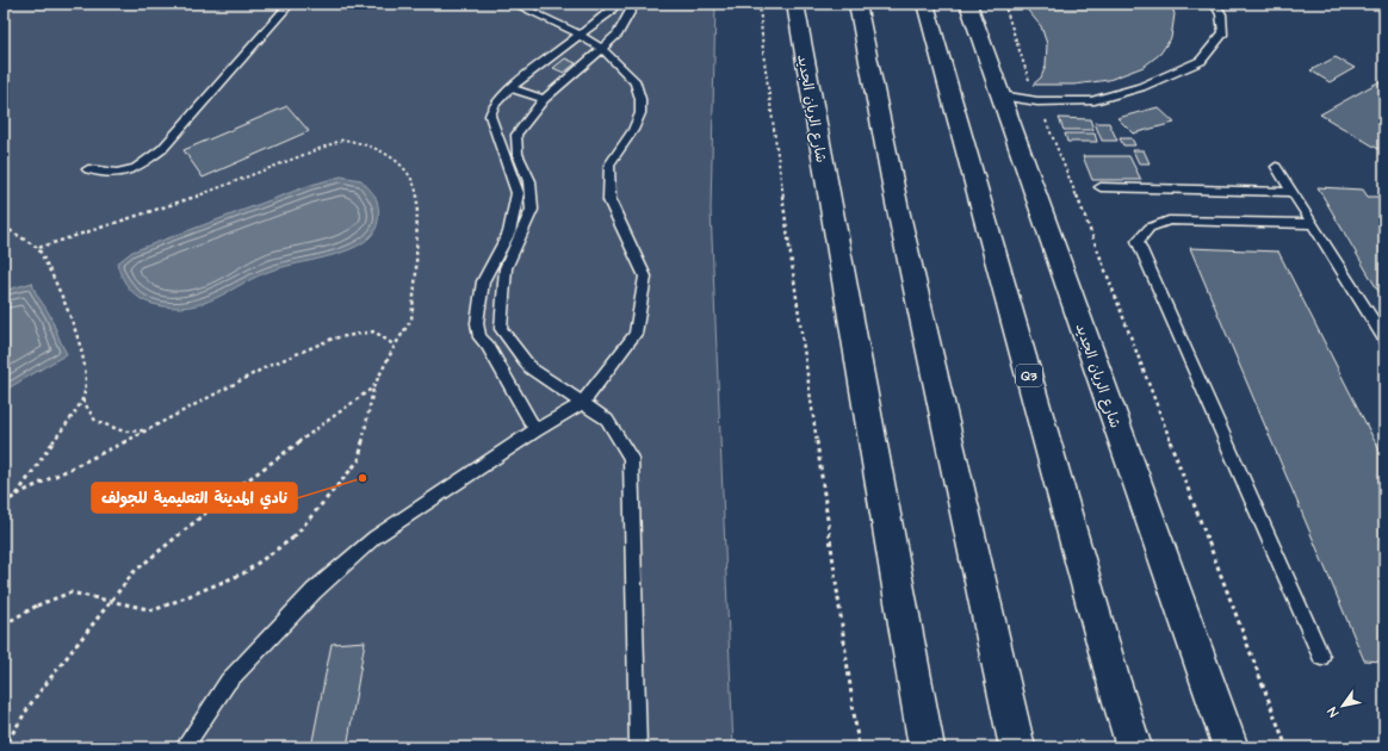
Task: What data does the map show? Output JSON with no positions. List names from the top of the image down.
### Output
{
  "streets": {
    "main road": ["شارع الريان الجديد", "Q3"]
  },
  "places": ["نادي المدينة التعليمية للجولف"],
  "north": "bottom left"
}
